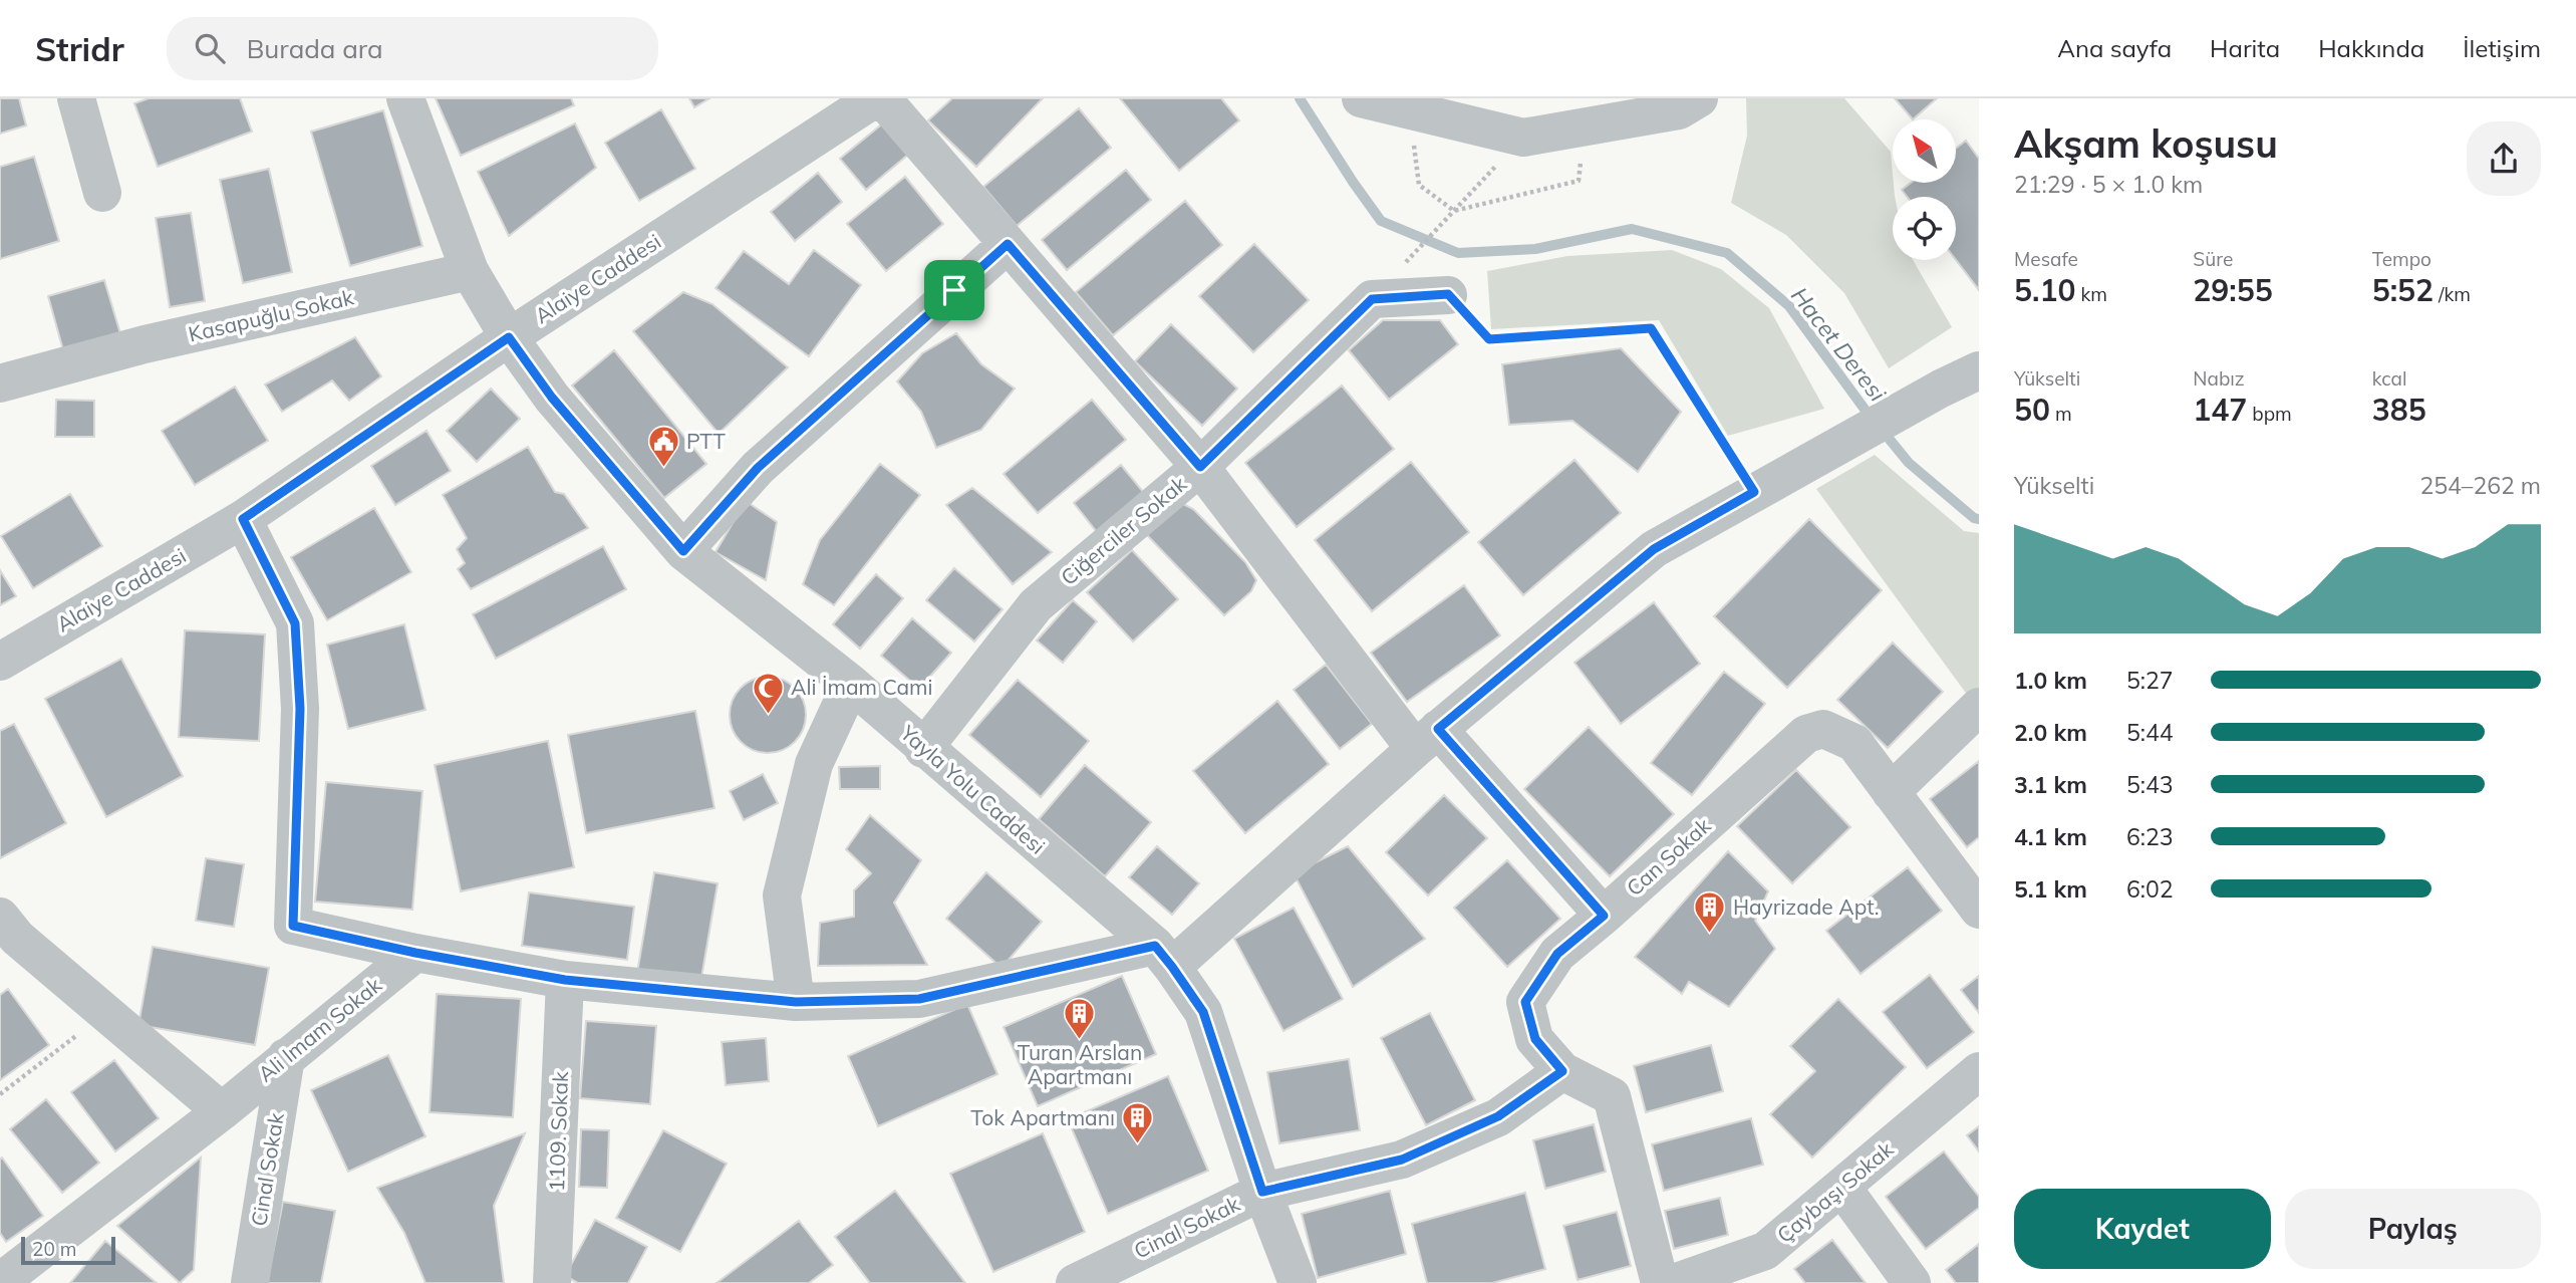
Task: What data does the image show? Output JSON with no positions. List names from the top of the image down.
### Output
{
  "streets": {
    "street": [
      "Alaiye Caddesi",
      "Kasapuğlu Sokak",
      "Ciğerciler Sokak",
      "Yayla Yolu Caddesi",
      "Can Sokak",
      "Ali Imam Sokak",
      "1109. Sokak",
      "Cinal Sokak",
      "Çaybaşı Sokak"
    ]
  },
  "crossings": [
    ["Alaiye Caddesi", "Yayla Yolu Caddesi"],
    ["Ciğerciler Sokak", "Yayla Yolu Caddesi"],
    ["Yayla Yolu Caddesi", "Cinal Sokak"],
    ["Can Sokak", "Cinal Sokak"],
    ["Ali Imam Sokak", "Cinal Sokak"]
  ],
  "water": ["Hacet Deresi"],
  "places": {
    "public building": ["PTT"],
    "mosque": ["Ali İmam Cami"],
    "building": ["Hayrizade Apt.", "Turan Arslan Apartmanı", "Tok Apartmanı"]
  },
  "scale_bar": "20 m",
  "north": "top left",
  "page": {
    "header": "Stridr",
    "search": "Burada ara",
    "nav": [
      "Ana sayfa",
      "Harita",
      "Hakkında",
      "İletişim"
    ],
    "heading": ["Akşam koşusu", "21:29 · 5 × 1.0 km"],
    "stats": [
      ["Mesafe", "5.10 km"],
      ["Süre", "29:55"],
      ["Tempo", "5:52 /km"],
      ["Yükselti", "50 m"],
      ["Nabız", "147 bpm"],
      ["kcal", "385"]
    ],
    "chart": ["Yükselti", "254–262 m"],
    "list": [
      {
        "name": "1.0 km",
        "note": "5:27"
      },
      {
        "name": "2.0 km",
        "note": "5:44"
      },
      {
        "name": "3.1 km",
        "note": "5:43"
      },
      {
        "name": "4.1 km",
        "note": "6:23"
      },
      {
        "name": "5.1 km",
        "note": "6:02"
      }
    ],
    "buttons": ["Kaydet", "Paylaş"],
    "scale": "20 m"
  }
}
